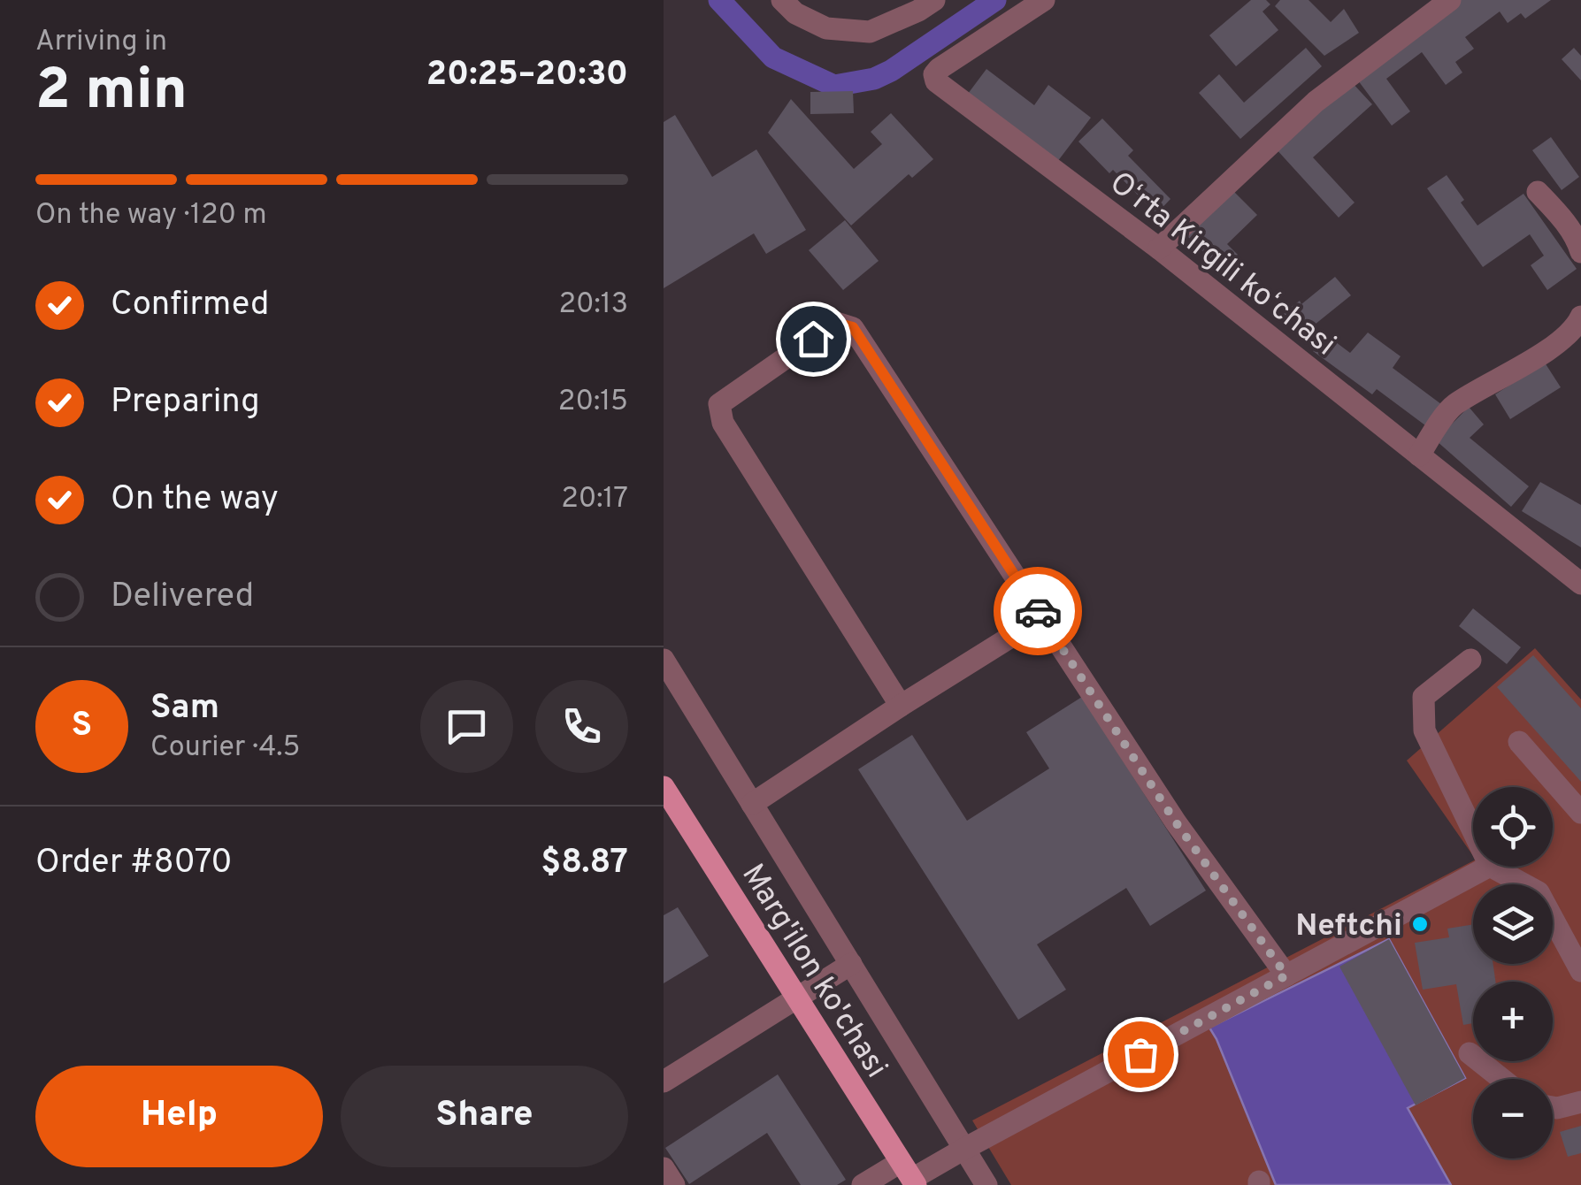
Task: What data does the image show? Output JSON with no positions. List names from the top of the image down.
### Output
{
  "streets": {
    "main road": ["Marg'ilon ko'chasi"],
    "street": ["Oʻrta Kirgili koʻchasi"]
  },
  "places": ["Neftchi"],
  "page": {
    "heading": ["2 min", "Arriving in", "20:25–20:30"],
    "panel": [
      "Sam",
      "Courier · 4.5",
      "Order #8070",
      "$8.87"
    ],
    "bar": "On the way · 120 m",
    "list": [
      ["Confirmed", "20:13"],
      ["Preparing", "20:15"],
      ["On the way", "20:17"],
      "Delivered"
    ],
    "round": "S",
    "map_buttons": ["+", "−"],
    "buttons": ["Help", "Share"]
  }
}
